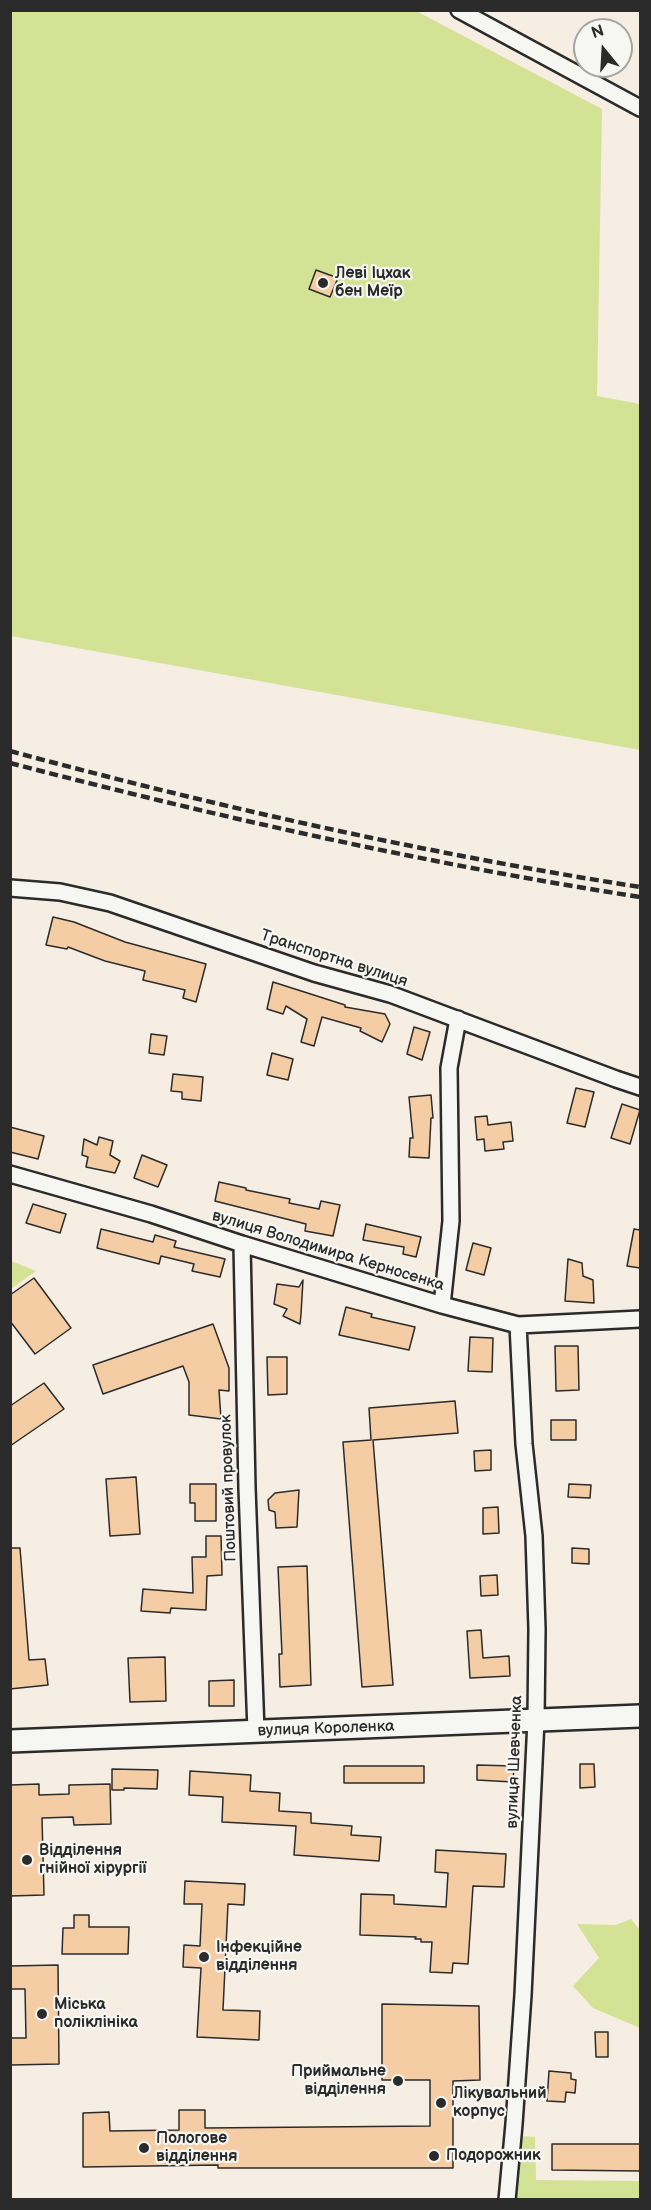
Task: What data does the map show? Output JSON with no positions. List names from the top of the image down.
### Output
{
  "streets": {
    "main road": ["вулиця Короленка"],
    "street": [
      "Транспортна вулиця",
      "вулиця Володимира Керносенка",
      "Поштовий провулок",
      "вулиця Шевченка"
    ]
  },
  "crossings": [
    ["вулиця Володимира Керносенка", "Поштовий провулок"],
    ["вулиця Володимира Керносенка", "вулиця Шевченка"],
    ["Поштовий провулок", "вулиця Короленка"],
    ["вулиця Короленка", "вулиця Шевченка"]
  ],
  "places": [
    "Леві Іцхак бен Меїр",
    "Відділення гнійної хірургії",
    "Інфекційне відділення",
    "Міська поліклініка",
    "Приймальне відділення",
    "Лікувальний корпус",
    "Пологове відділення",
    "Подорожник"
  ],
  "north": "top"
}
